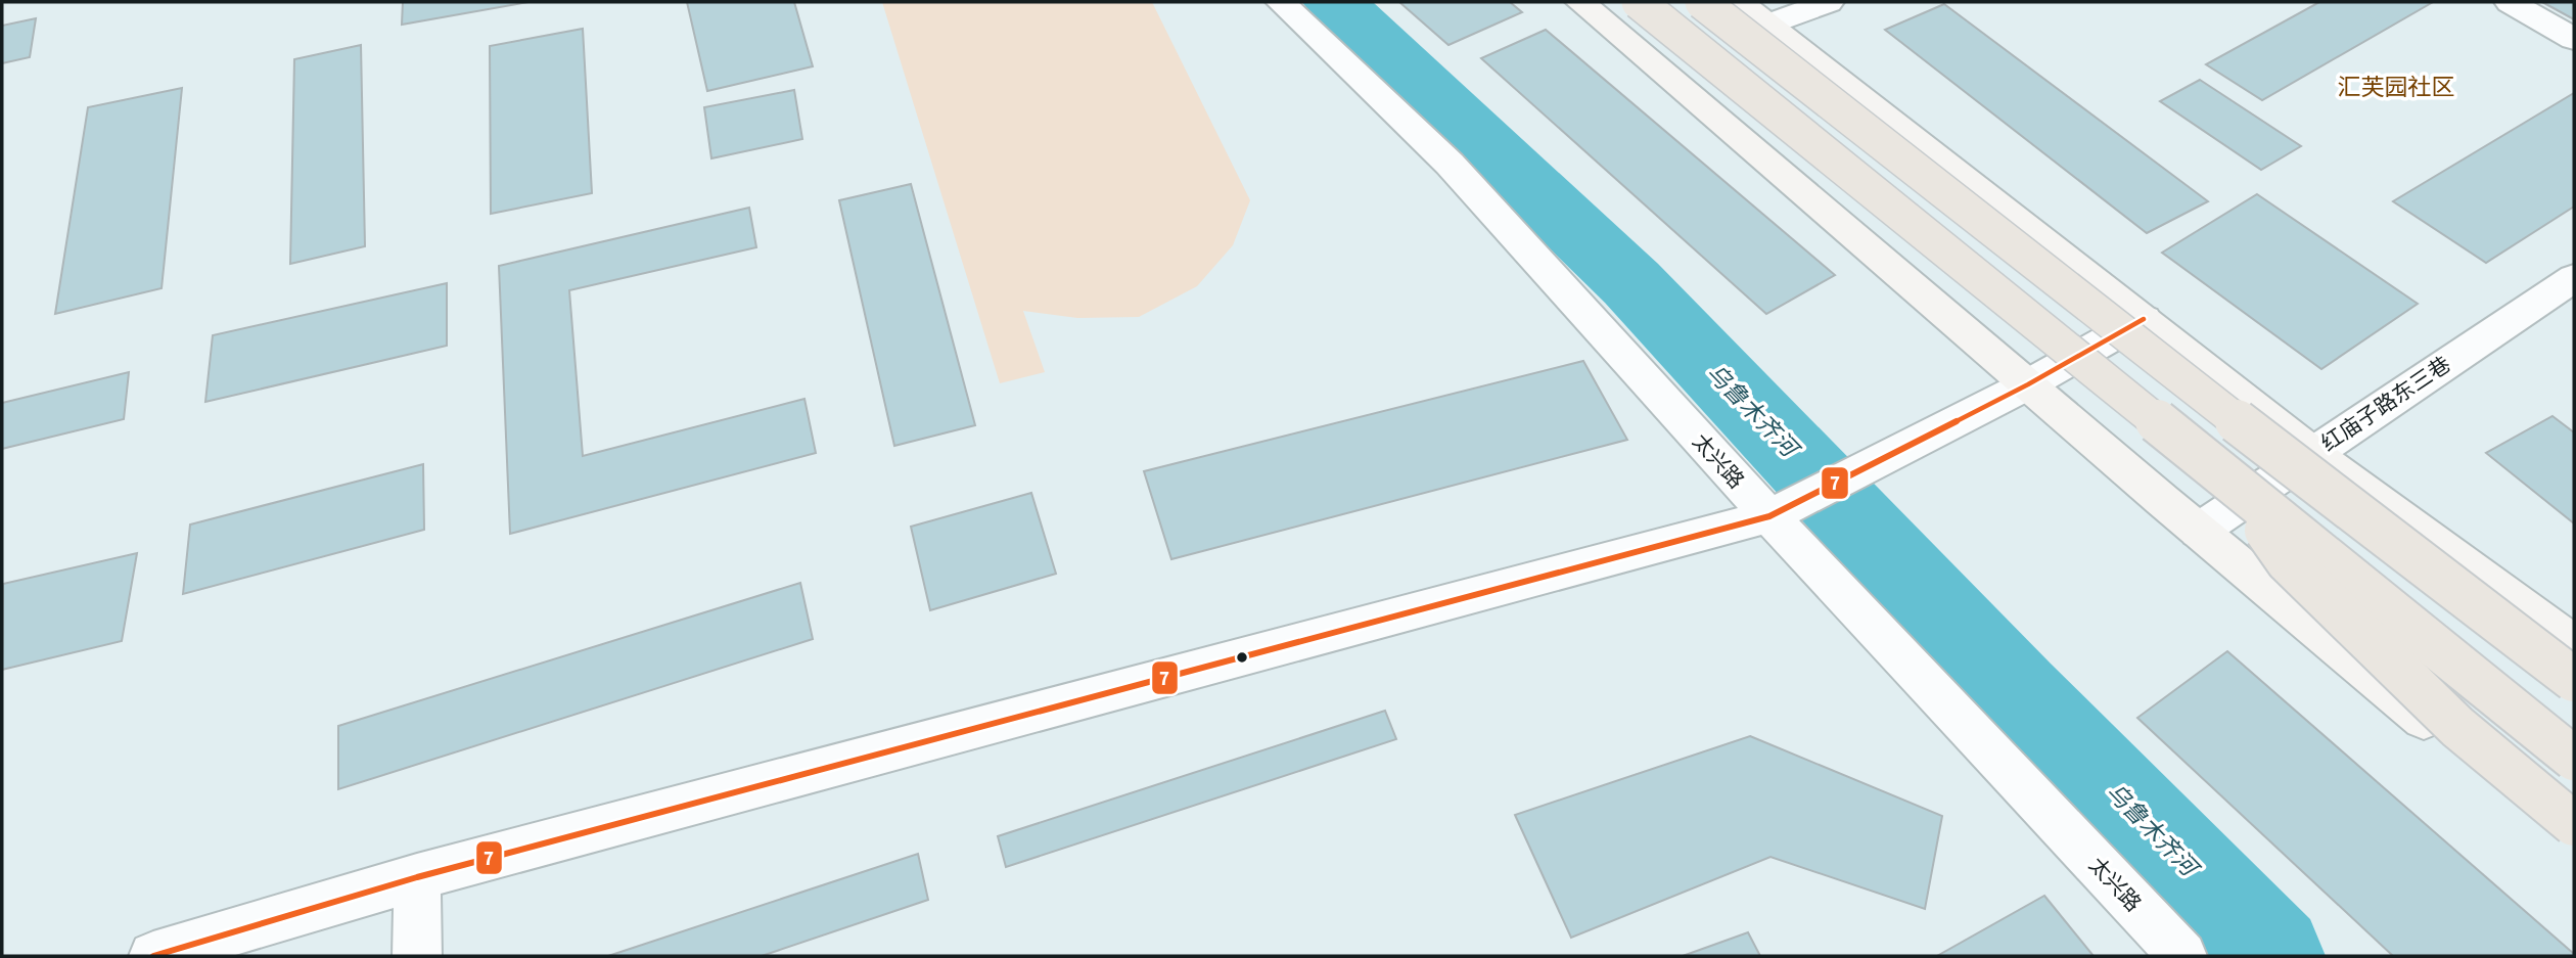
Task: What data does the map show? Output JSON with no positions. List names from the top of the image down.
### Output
{
  "streets": {
    "street": ["红庙子路东三巷", "太兴路"]
  },
  "districts": ["汇芙园社区"],
  "water": ["乌鲁木齐河"],
  "lines": ["transit line 7"]
}
